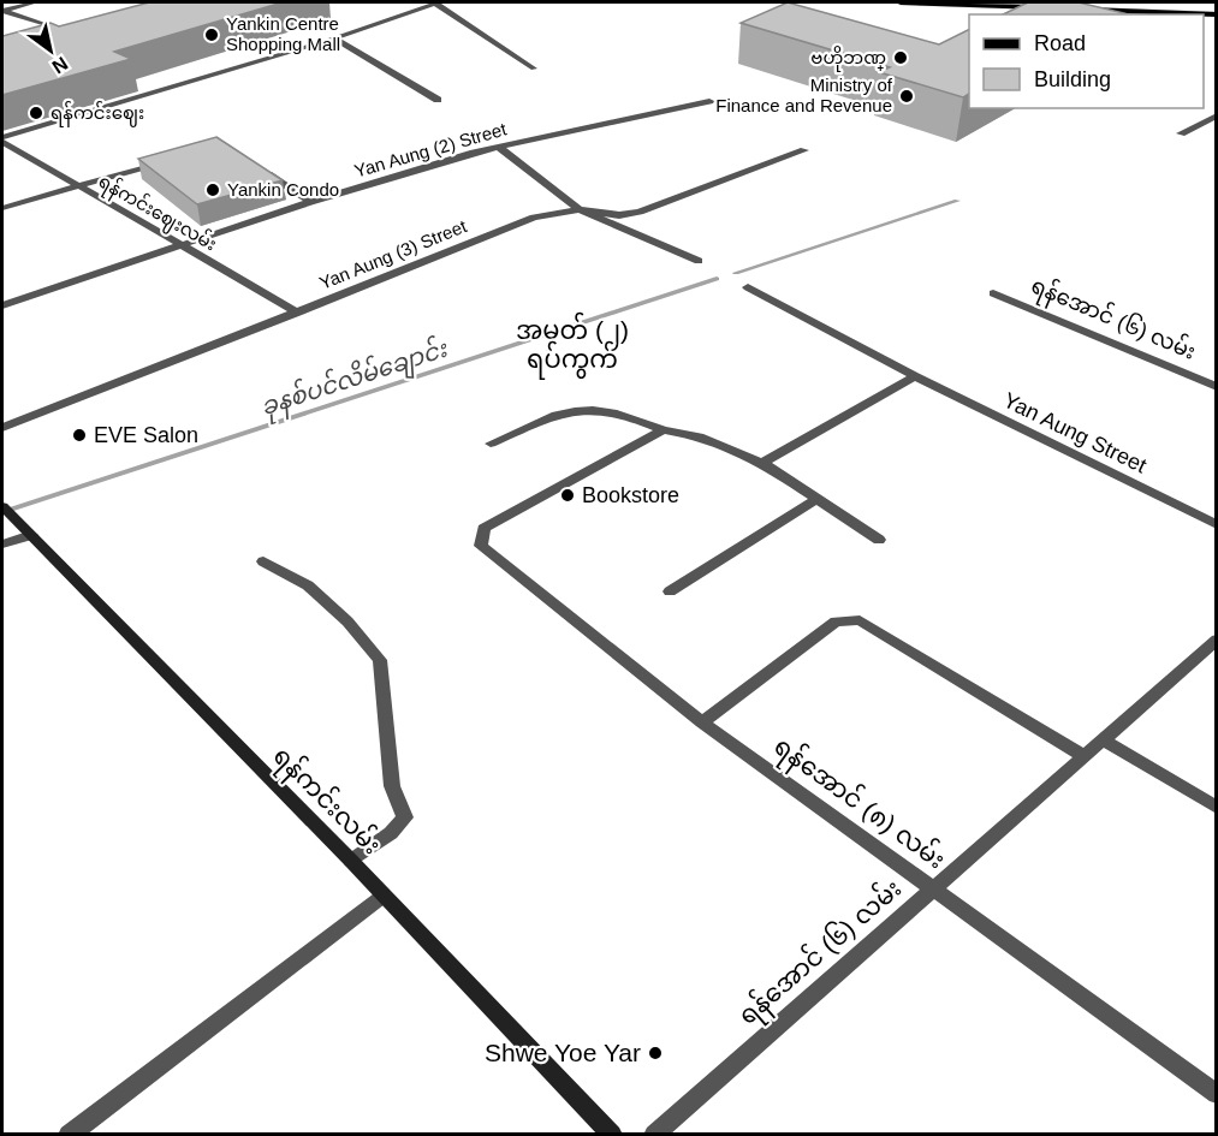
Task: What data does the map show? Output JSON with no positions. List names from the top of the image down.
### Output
{
  "streets": {
    "main road": ["ရန်ကင်းလမ်း"],
    "street": [
      "Yan Aung (2) Street",
      "ရန်ကင်းဈေးလမ်း",
      "Yan Aung (3) Street",
      "ရန်အောင် (၆) လမ်း",
      "Yan Aung Street",
      "ရန်အောင် (၈) လမ်း"
    ]
  },
  "crossings": [
    ["Yan Aung (2) Street", "ရန်ကင်းဈေးလမ်း"],
    ["ရန်ကင်းဈေးလမ်း", "Yan Aung (3) Street"],
    ["ရန်အောင် (၆) လမ်း", "ရန်အောင် (၈) လမ်း"]
  ],
  "districts": ["အမှတ် (၂) ရပ်ကွက်"],
  "water": ["ခုနစ်ပင်လိမ်ချောင်း"],
  "places": [
    "Yankin Centre Shopping Mall",
    "ဗဟိုဘဏ္",
    "Ministry of Finance and Revenue",
    "ရန်ကင်းဈေး",
    "Yankin Condo",
    "EVE Salon",
    "Bookstore",
    "Shwe Yoe Yar"
  ],
  "legend": ["Road", "Building"],
  "north": "bottom right"
}
